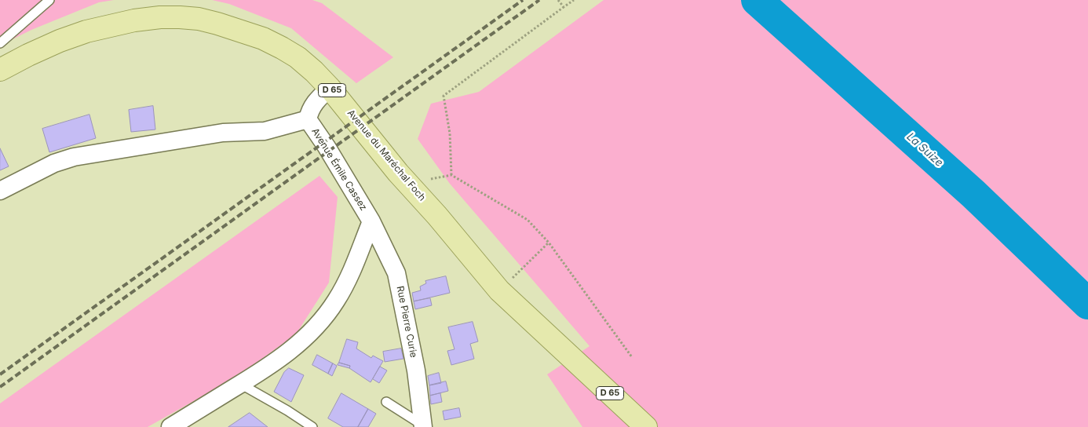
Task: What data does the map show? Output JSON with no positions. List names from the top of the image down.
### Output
{
  "streets": {
    "main road": ["D 65", "Avenue du Maréchal Foch"],
    "street": ["Avenue Émile Cassez", "Rue Pierre Curie"]
  },
  "crossings": [
    ["Avenue du Maréchal Foch", "Avenue Émile Cassez"],
    ["Avenue Émile Cassez", "Rue Pierre Curie"]
  ],
  "water": ["La Suize"]
}
